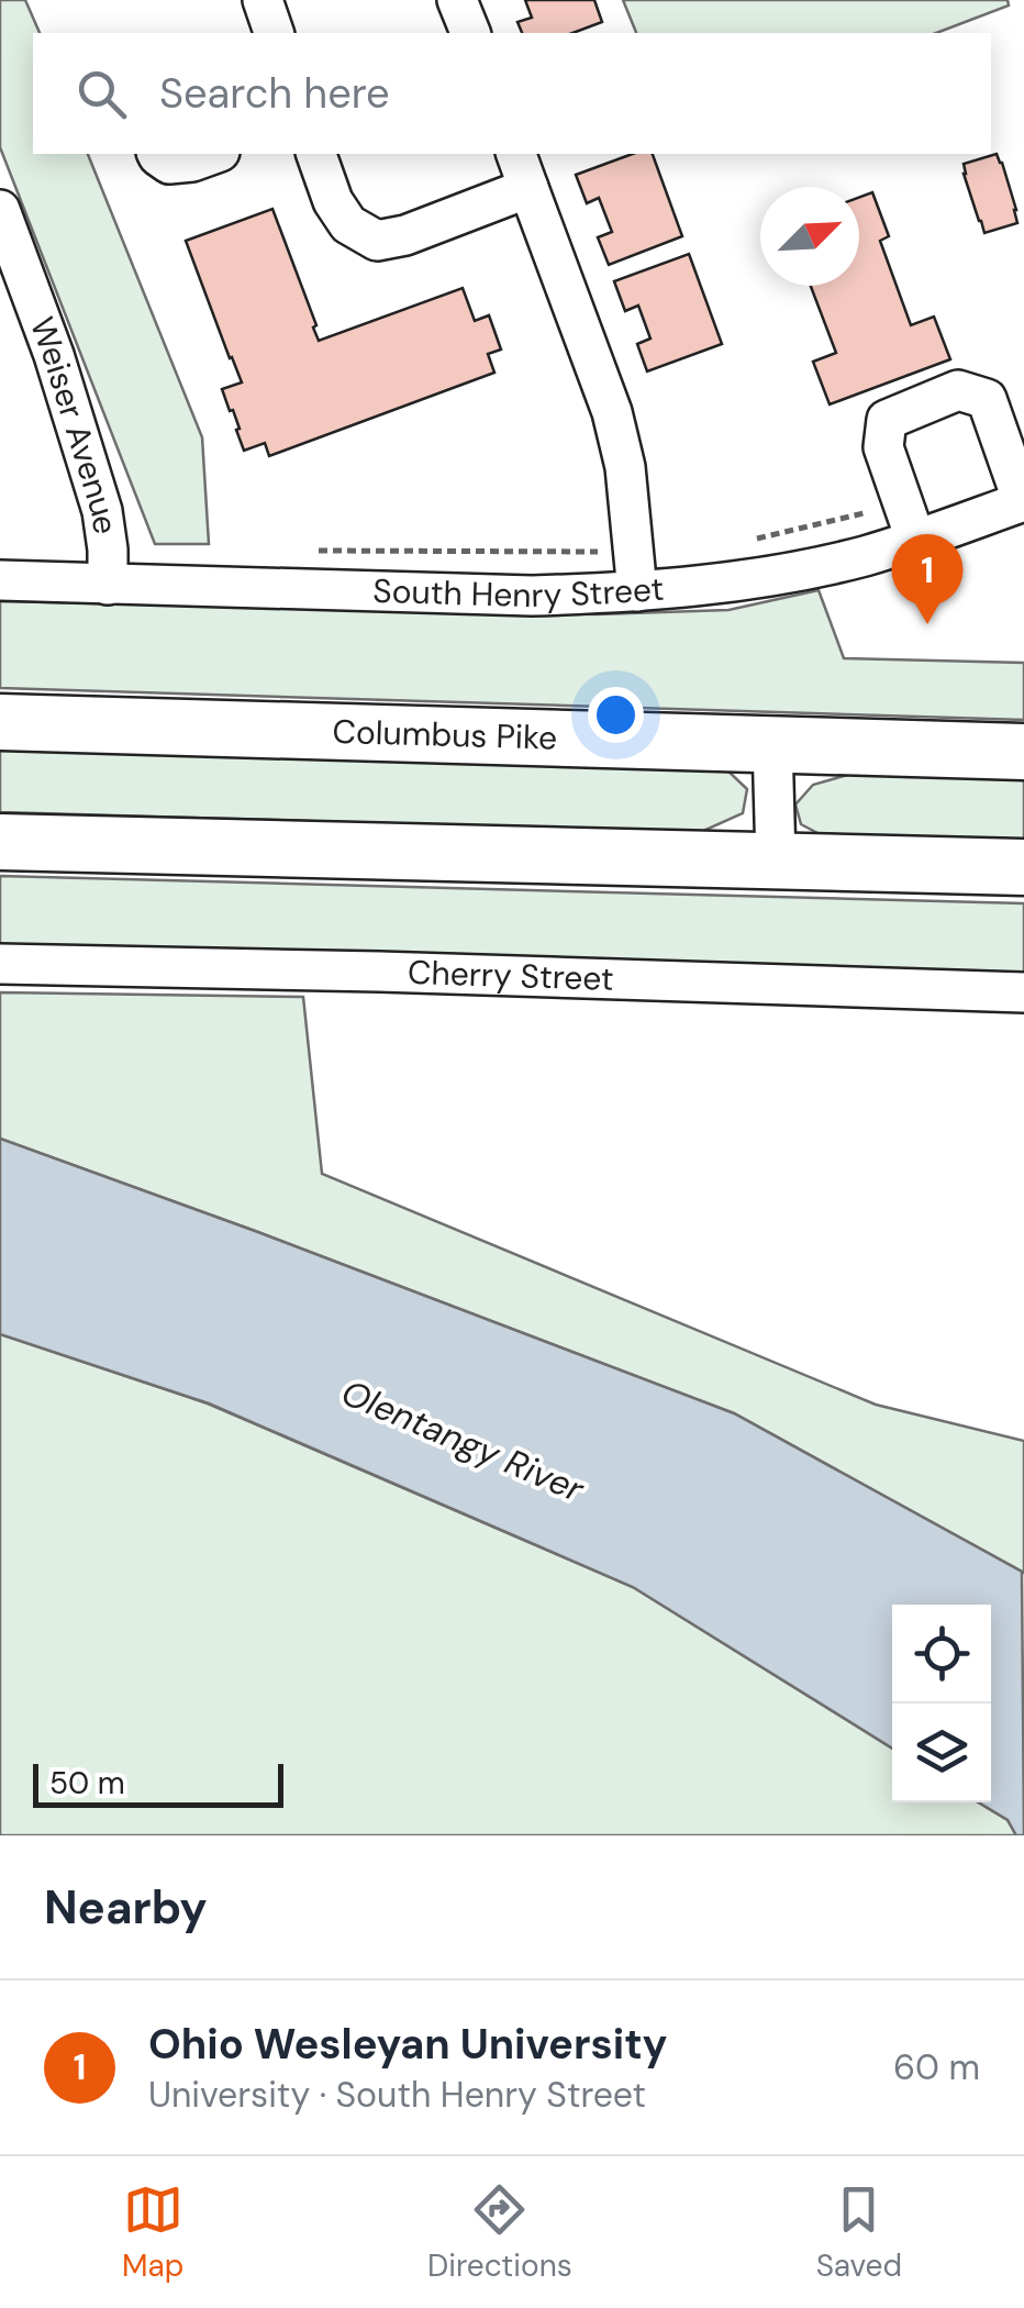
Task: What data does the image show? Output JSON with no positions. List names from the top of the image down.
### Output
{
  "streets": {
    "highway": ["Columbus Pike"],
    "street": ["Weiser Avenue", "South Henry Street", "Cherry Street"]
  },
  "crossings": [
    ["Weiser Avenue", "South Henry Street"]
  ],
  "water": ["Olentangy River"],
  "scale_bar": "50 m",
  "north": "top right",
  "page": {
    "search": "Search here",
    "pins": "1",
    "scale": "50 m",
    "heading": "Nearby",
    "list": [
      {
        "mark": "1",
        "name": "Ohio Wesleyan University",
        "note": "University · South Henry Street",
        "value": "60 m"
      }
    ],
    "nav": ["Map", "Directions", "Saved"]
  }
}
